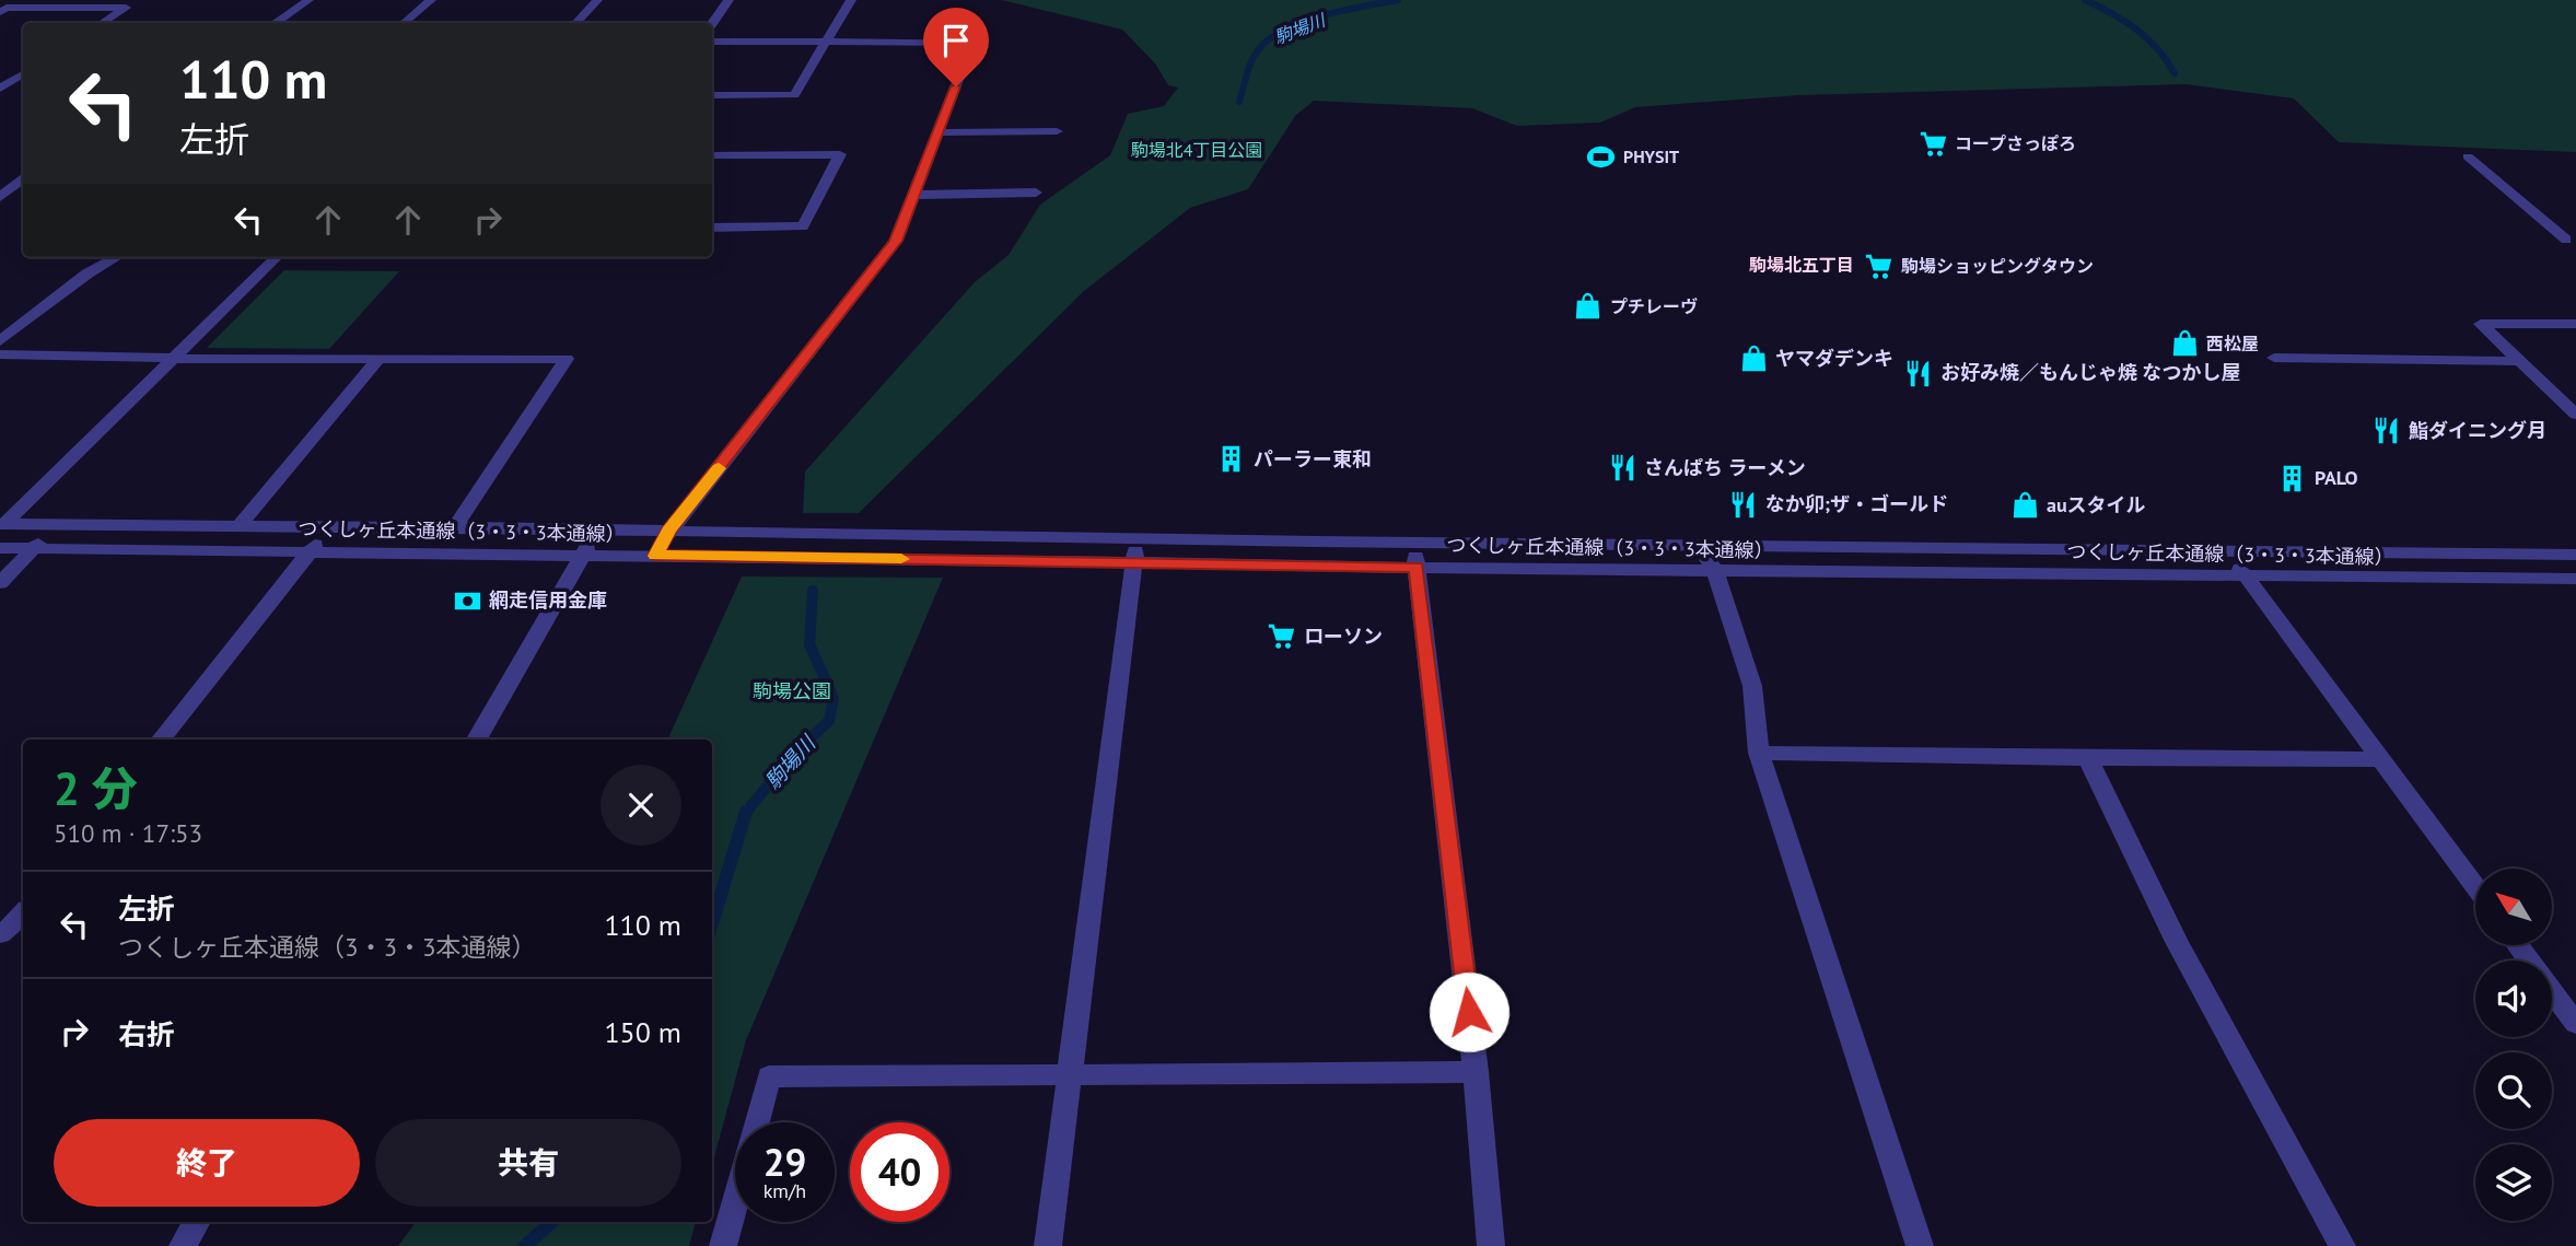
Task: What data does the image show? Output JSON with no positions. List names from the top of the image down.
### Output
{
  "streets": {
    "street": ["つくしヶ丘本通線（3・3・3本通線）"]
  },
  "districts": ["駒場北五丁目"],
  "water": ["駒場川"],
  "parks": ["駒場北4丁目公園", "駒場公園"],
  "places": {
    "supermarket": ["コープさっぽろ", "駒場ショッピングタウン", "ローソン"],
    "sports": ["PHYSIT"],
    "shop": [
      "プチレーヴ",
      "西松屋",
      "ヤマダデンキ",
      "auスタイル"
    ],
    "restaurant": [
      "お好み焼／もんじゃ焼 なつかし屋",
      "鮨ダイニング月",
      "さんぱち ラーメン",
      "なか卯;ザ・ゴールド"
    ],
    "building": ["パーラー東和", "PALO"],
    "bank": ["網走信用金庫"]
  },
  "north": "top left",
  "page": {
    "turn": ["110 m", "左折"],
    "heading": ["2 分", "510 m · 17:53"],
    "list": [
      {
        "name": "左折",
        "note": "つくしヶ丘本通線（3・3・3本通線）",
        "value": "110 m"
      },
      {
        "name": "右折",
        "value": "150 m"
      }
    ],
    "buttons": ["終了", "共有"],
    "speed": "29 km/h",
    "limit": "40"
  }
}
